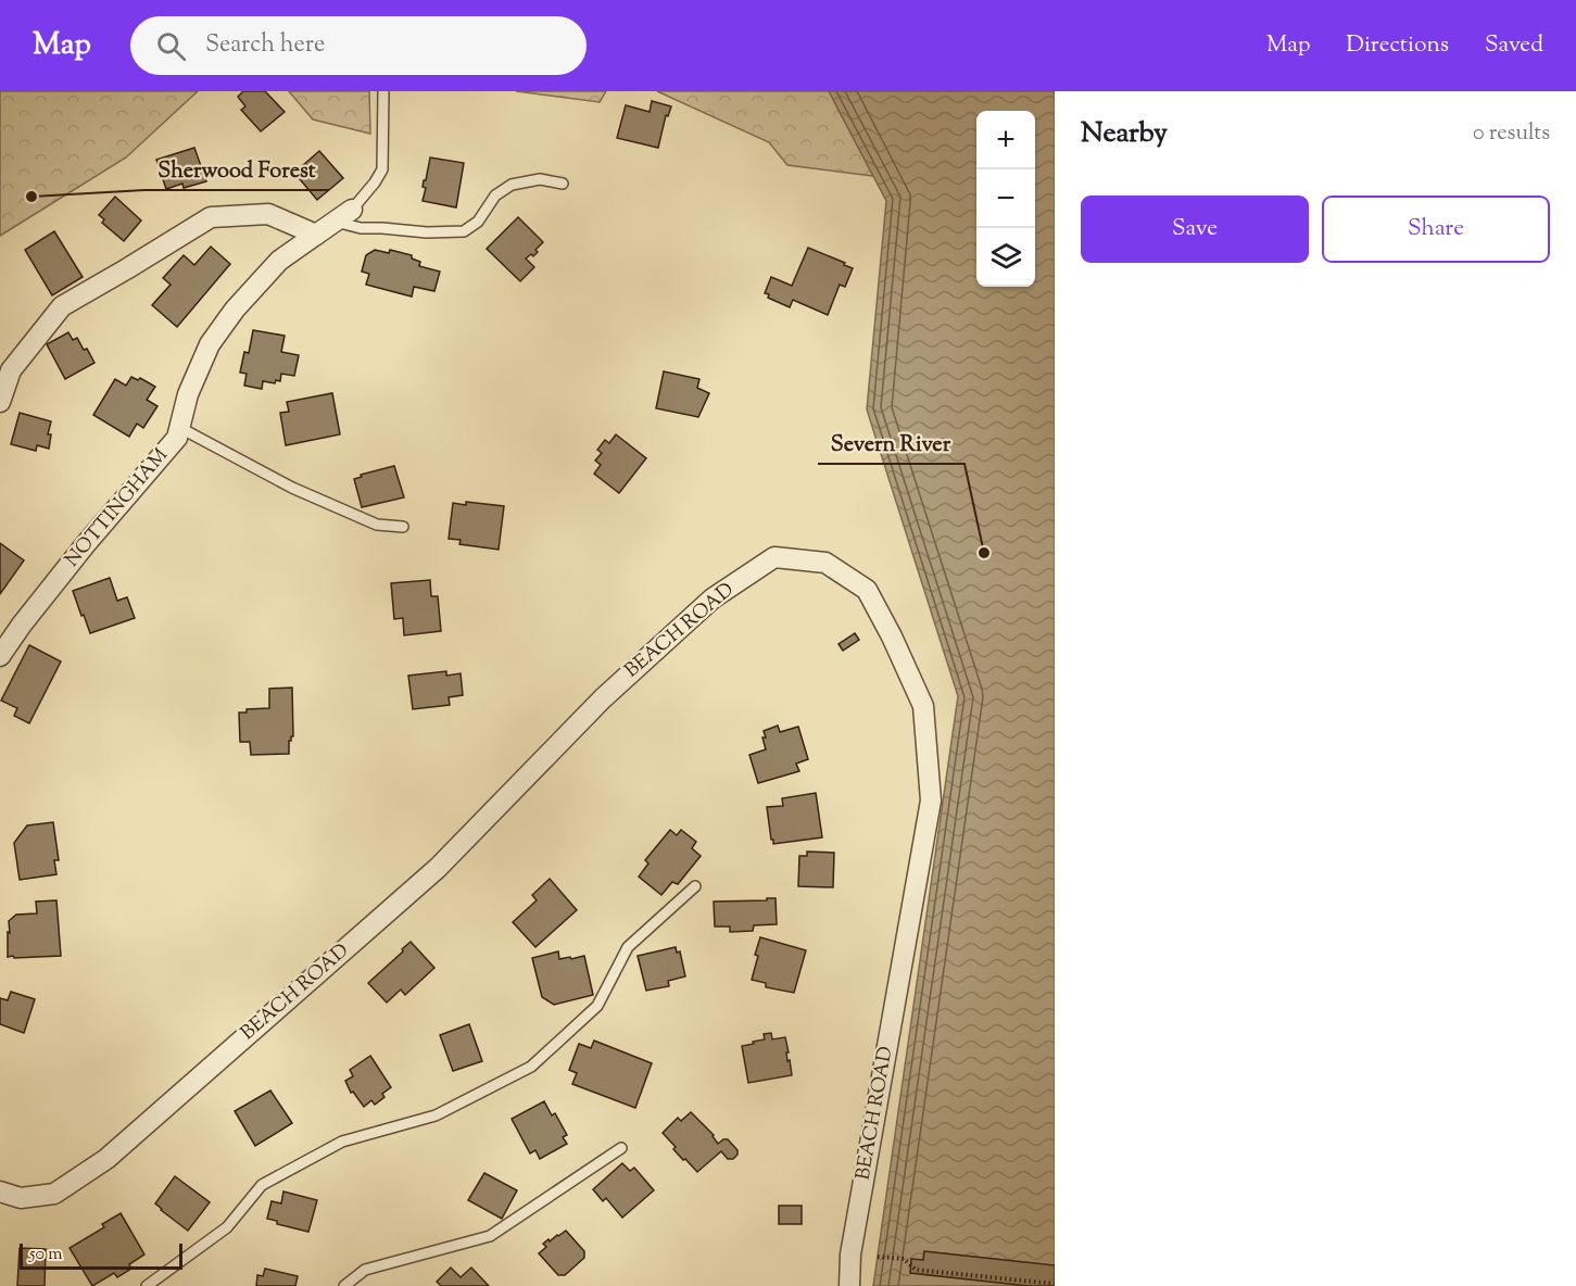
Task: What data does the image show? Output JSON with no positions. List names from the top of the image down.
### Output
{
  "streets": {
    "street": ["NOTTINGHAM", "BEACH ROAD"]
  },
  "places": ["Sherwood Forest", "Severn River"],
  "scale_bar": "50 m",
  "page": {
    "header": "Map",
    "search": "Search here",
    "nav": ["Map", "Directions", "Saved"],
    "heading": ["Nearby", "0 results"],
    "map_buttons": ["+", "−"],
    "buttons": ["Save", "Share"],
    "scale": "50 m"
  }
}
